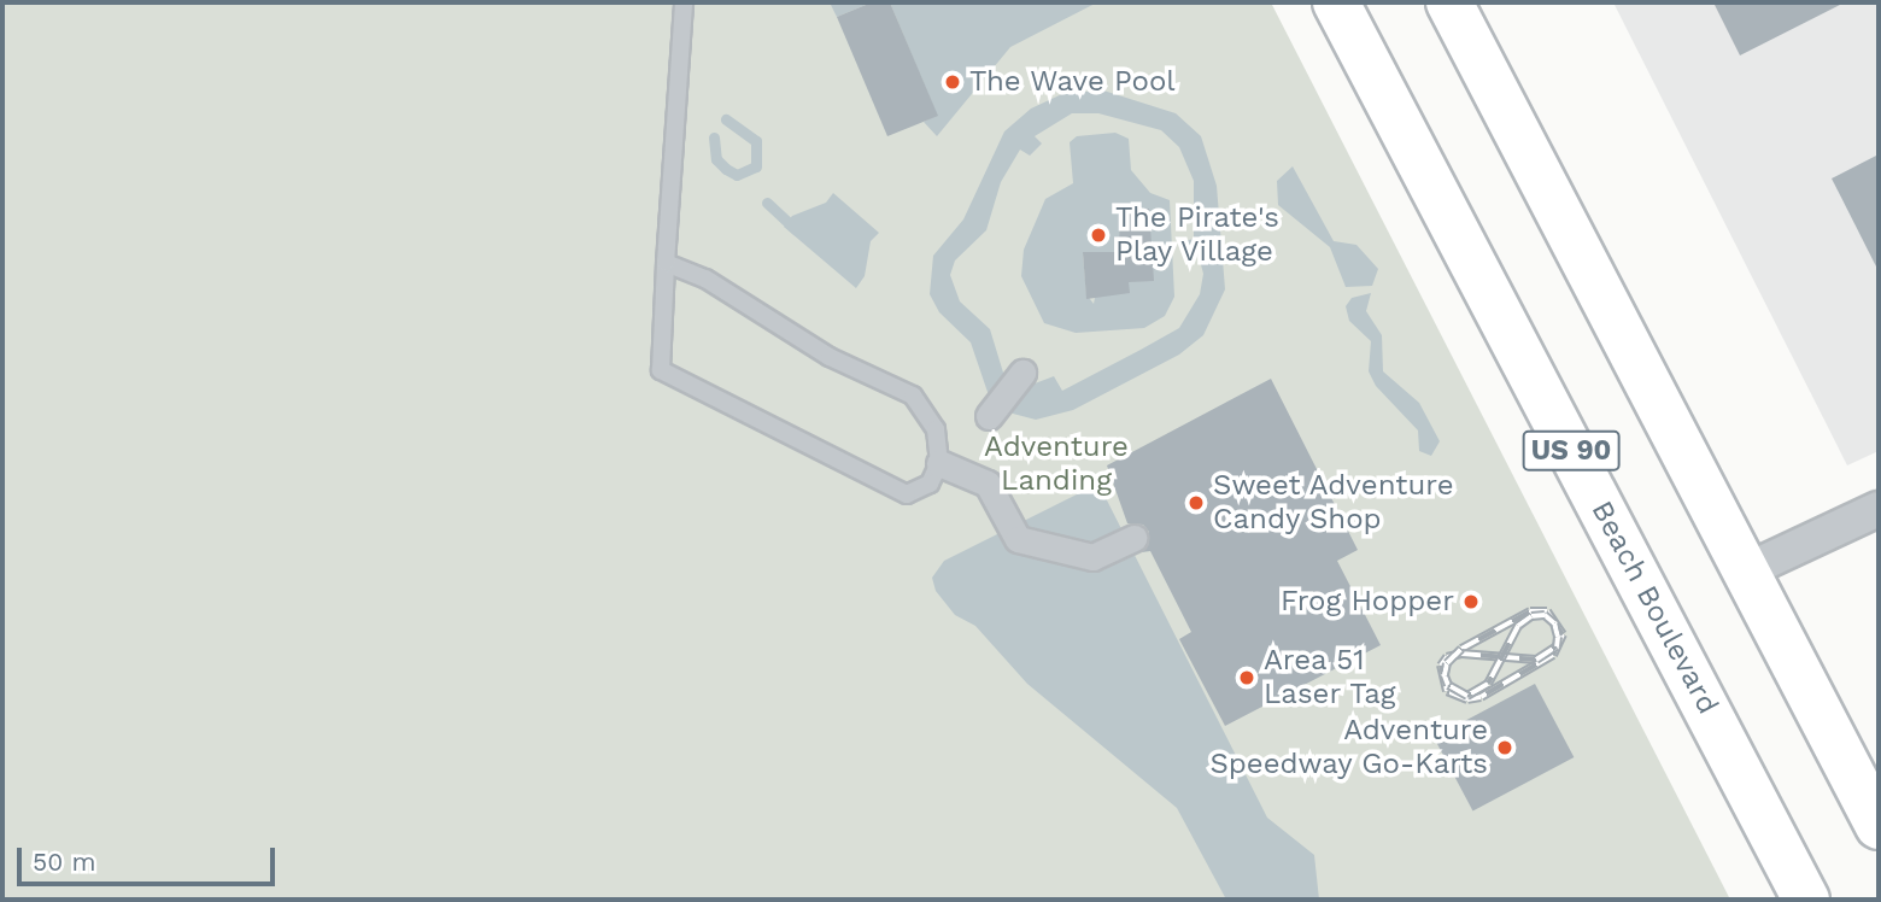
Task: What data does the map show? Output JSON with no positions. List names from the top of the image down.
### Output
{
  "streets": {
    "highway": ["US 90", "Beach Boulevard"]
  },
  "parks": ["Adventure Landing"],
  "places": [
    "The Wave Pool",
    "The Pirate's Play Village",
    "Sweet Adventure Candy Shop",
    "Frog Hopper",
    "Area 51 Laser Tag",
    "Adventure Speedway Go-Karts"
  ],
  "scale_bar": "50 m"
}
